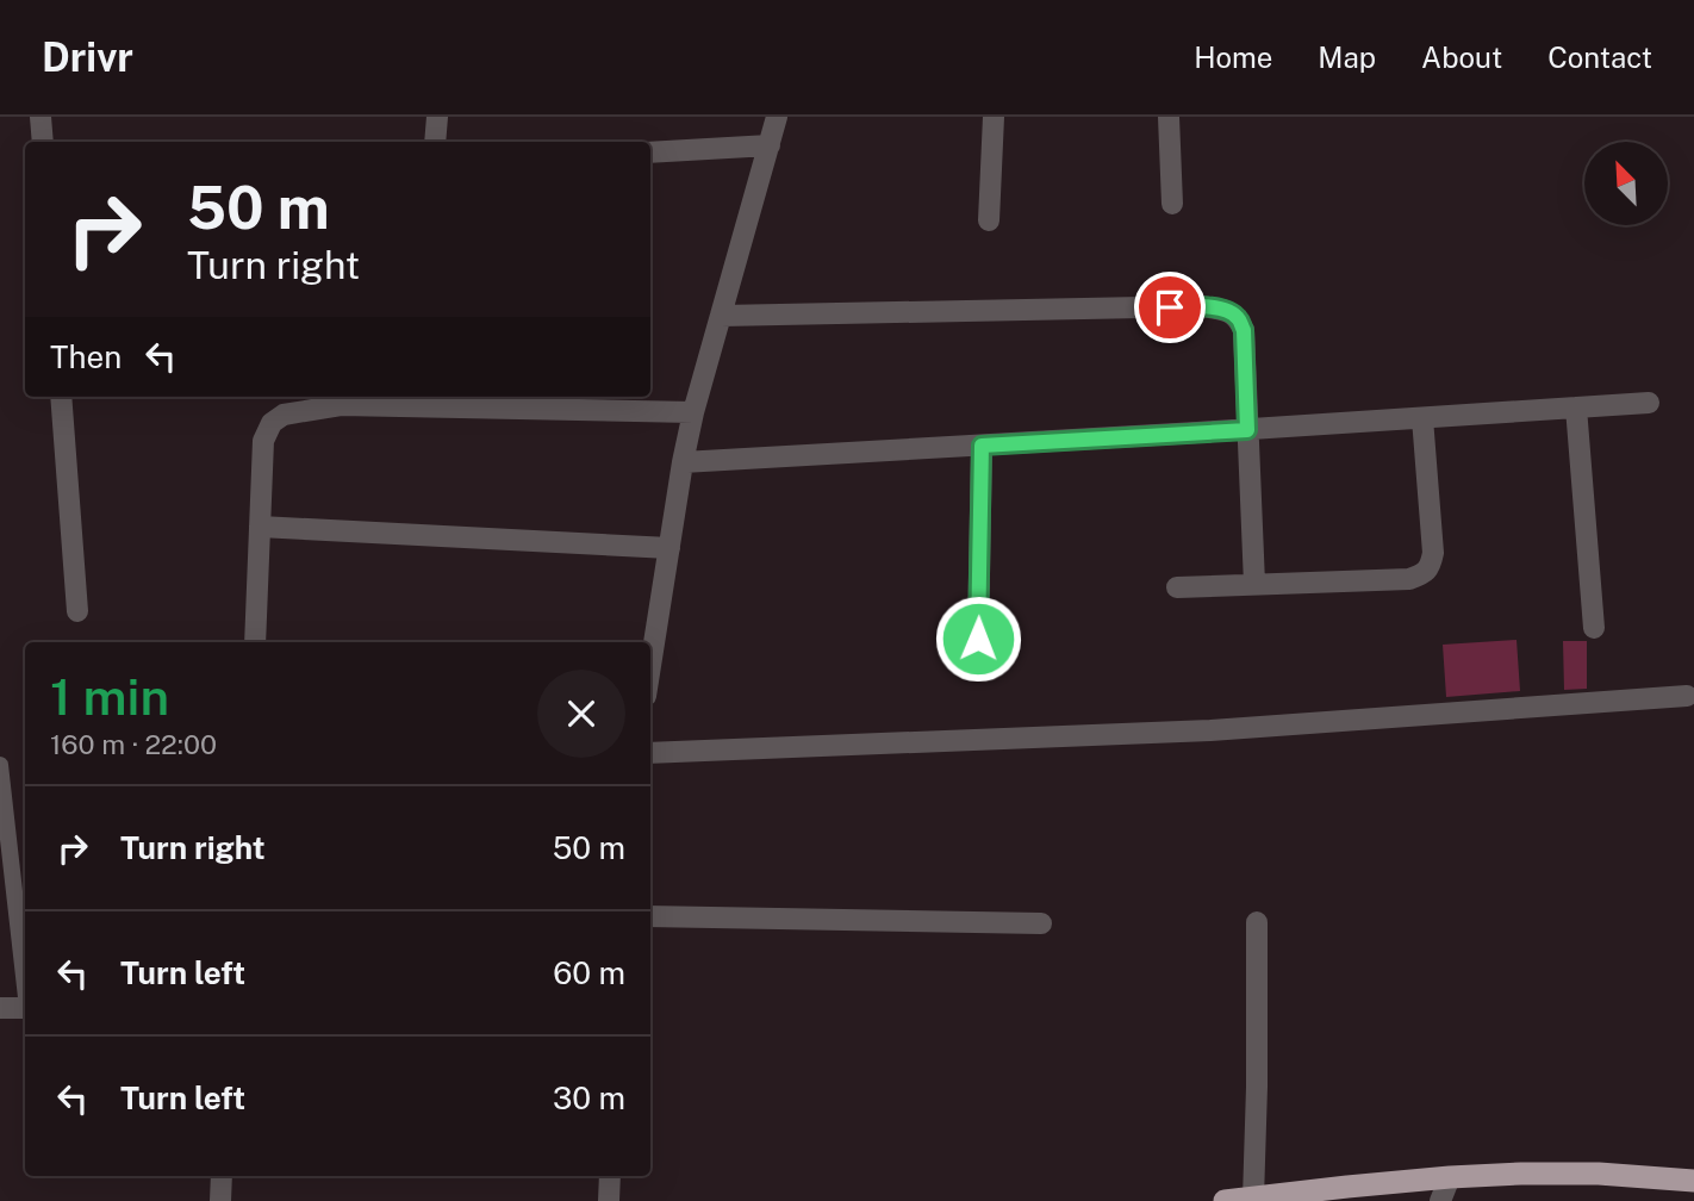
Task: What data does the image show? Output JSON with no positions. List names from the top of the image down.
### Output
{
  "north": "top left",
  "page": {
    "header": "Drivr",
    "nav": [
      "Home",
      "Map",
      "About",
      "Contact"
    ],
    "turn": ["50 m", "Turn right"],
    "then": "Then",
    "heading": ["1 min", "160 m · 22:00"],
    "list": [
      {
        "name": "Turn right",
        "value": "50 m"
      },
      {
        "name": "Turn left",
        "value": "60 m"
      },
      {
        "name": "Turn left",
        "value": "30 m"
      }
    ]
  }
}
